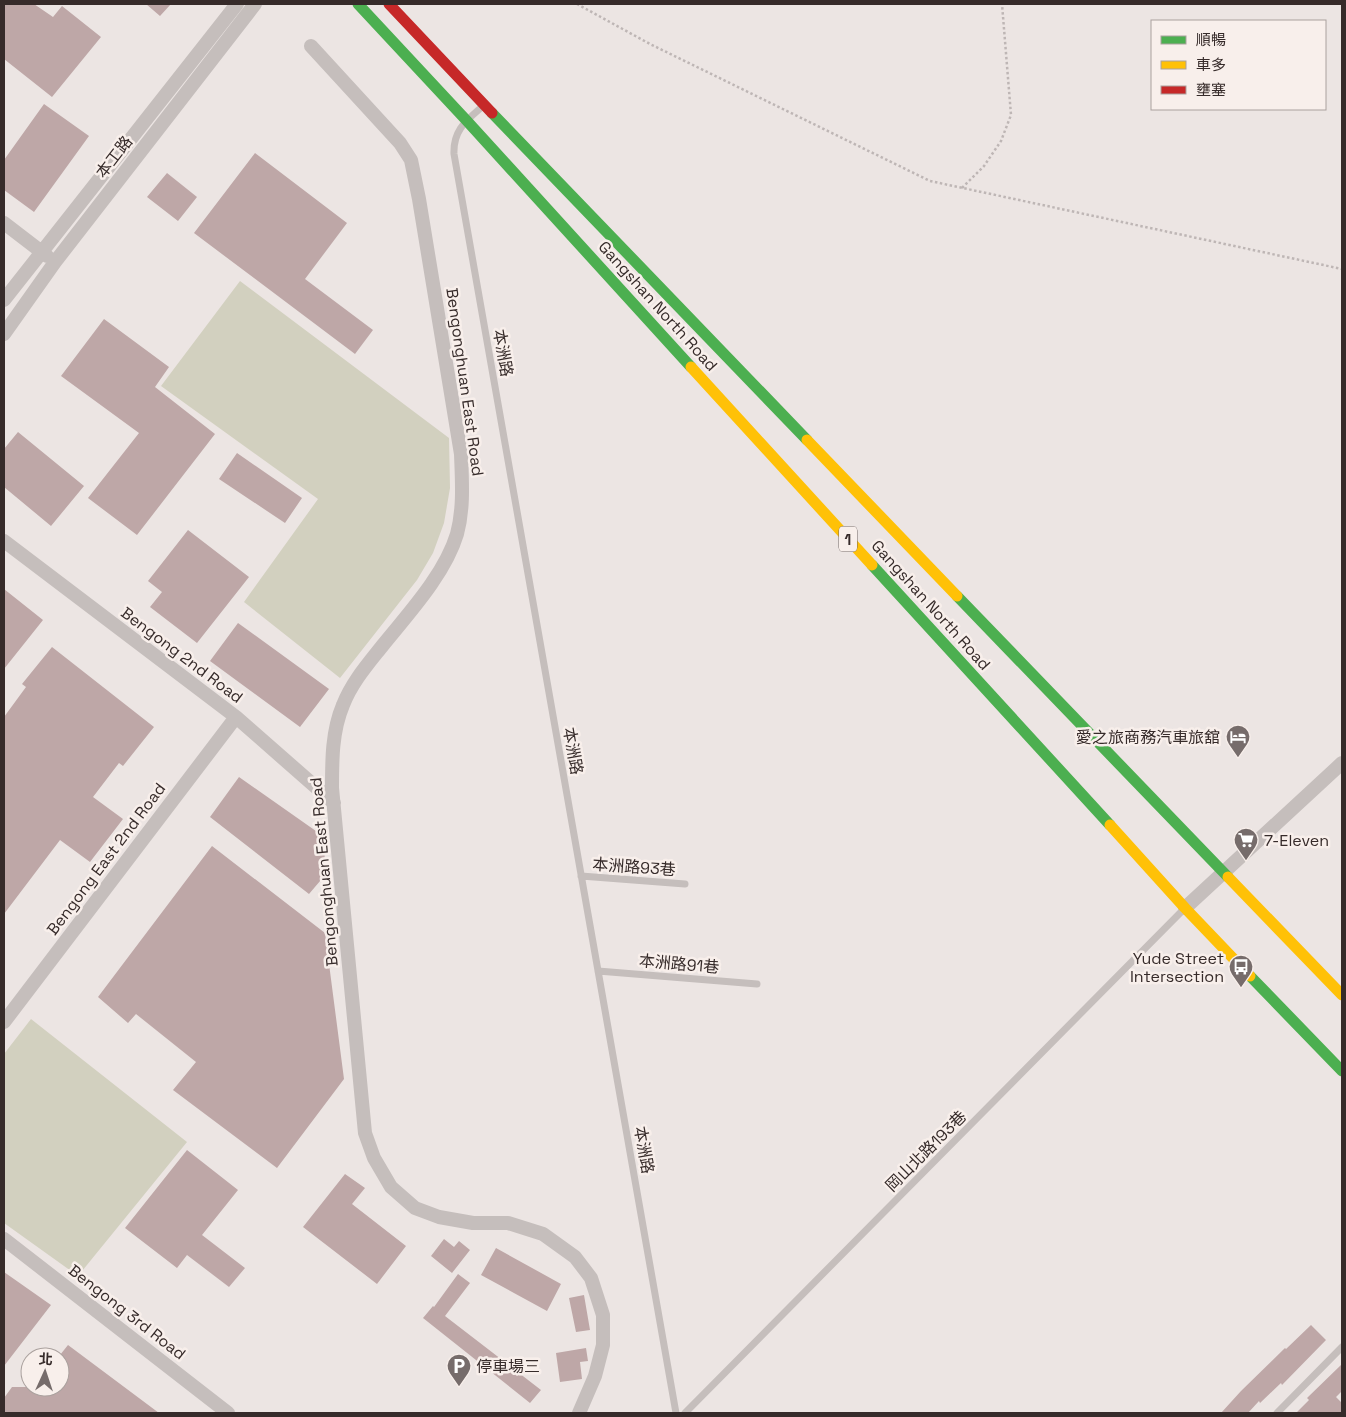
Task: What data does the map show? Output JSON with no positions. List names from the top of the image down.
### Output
{
  "streets": {
    "main road": ["Gangshan North Road", "1"],
    "street": [
      "本工路",
      "Bengonghuan East Road",
      "Bengong 2nd Road",
      "Bengong East 2nd Road",
      "Bengong 3rd Road"
    ],
    "lane": [
      "本洲路",
      "本洲路93巷",
      "本洲路91巷",
      "岡山北路193巷"
    ]
  },
  "crossings": [
    ["Gangshan North Road", "本洲路"],
    ["Gangshan North Road", "岡山北路193巷"],
    ["本洲路", "本洲路93巷"],
    ["本洲路", "本洲路91巷"],
    ["Bengonghuan East Road", "Bengong 2nd Road"],
    ["Bengong 2nd Road", "Bengong East 2nd Road"]
  ],
  "places": {
    "hotel": ["愛之旅商務汽車旅舘"],
    "supermarket": ["7-Eleven"],
    "bus stop": ["Yude Street Intersection"],
    "parking": ["停車場三"]
  },
  "legend": ["順暢", "車多", "壅塞"],
  "north": "top"
}
